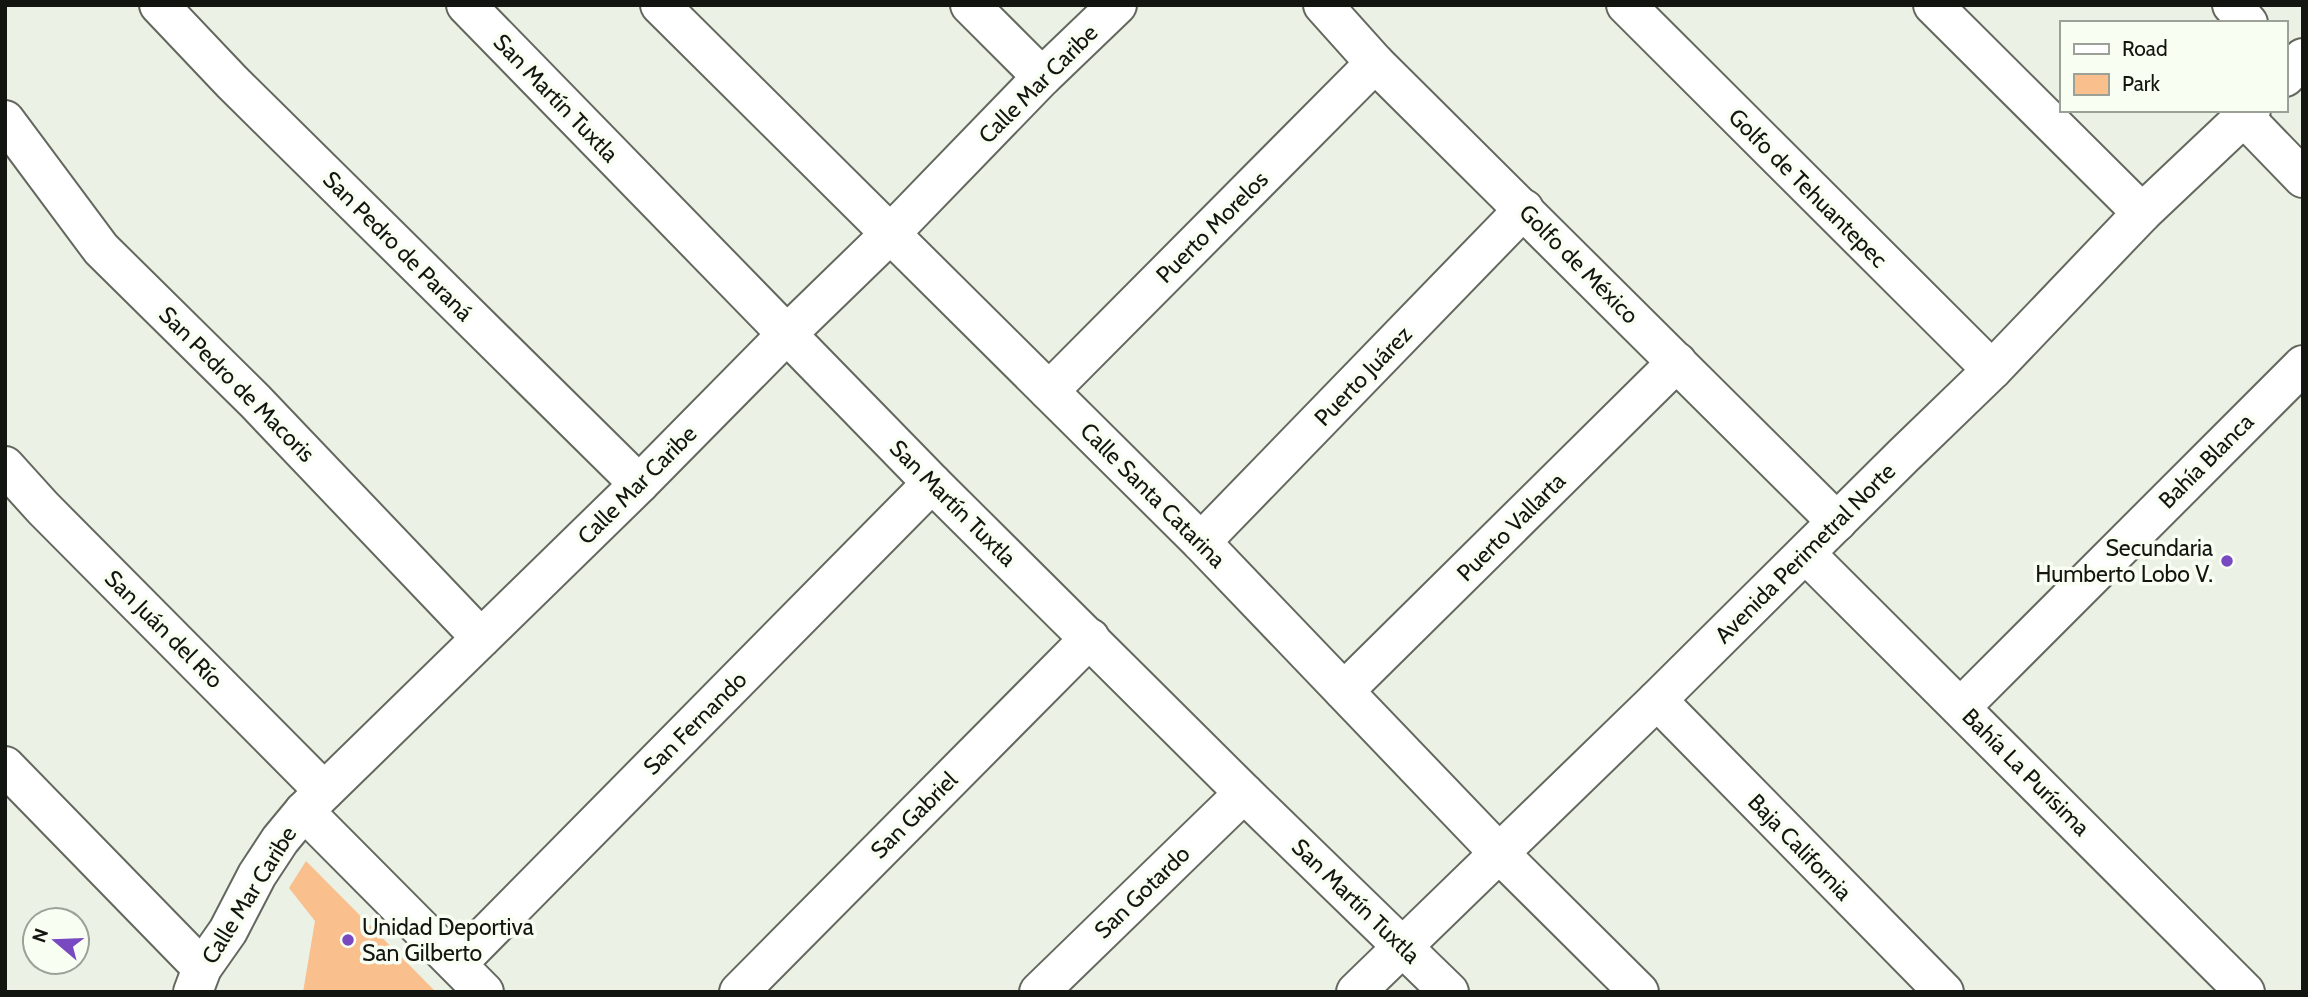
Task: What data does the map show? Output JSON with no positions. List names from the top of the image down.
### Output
{
  "streets": {
    "street": [
      "Calle Mar Caribe",
      "San Martín Tuxtla",
      "Golfo de Tehuantepec",
      "Puerto Morelos",
      "San Pedro de Paraná",
      "Golfo de México",
      "Puerto Juárez",
      "San Pedro de Macoris",
      "Bahía Blanca",
      "Calle Santa Catarina",
      "Puerto Vallarta",
      "Avenida Perimetral Norte",
      "San Juán del Río",
      "San Fernando",
      "Bahía La Purísima",
      "San Gabriel",
      "Baja California",
      "San Gotardo"
    ]
  },
  "crossings": [
    ["Calle Mar Caribe", "San Martín Tuxtla"],
    ["Calle Mar Caribe", "San Pedro de Paraná"],
    ["Calle Mar Caribe", "San Pedro de Macoris"],
    ["Calle Mar Caribe", "Calle Santa Catarina"],
    ["Calle Mar Caribe", "San Juán del Río"],
    ["San Martín Tuxtla", "Avenida Perimetral Norte"],
    ["San Martín Tuxtla", "San Fernando"],
    ["San Martín Tuxtla", "San Gabriel"],
    ["San Martín Tuxtla", "San Gotardo"],
    ["Golfo de Tehuantepec", "Avenida Perimetral Norte"],
    ["Puerto Morelos", "Golfo de México"],
    ["Puerto Morelos", "Calle Santa Catarina"],
    ["Golfo de México", "Puerto Juárez"],
    ["Golfo de México", "Puerto Vallarta"],
    ["Golfo de México", "Avenida Perimetral Norte"],
    ["Puerto Juárez", "Calle Santa Catarina"],
    ["Bahía Blanca", "Bahía La Purísima"],
    ["Calle Santa Catarina", "Puerto Vallarta"],
    ["Calle Santa Catarina", "Avenida Perimetral Norte"],
    ["Avenida Perimetral Norte", "Bahía La Purísima"],
    ["Avenida Perimetral Norte", "Baja California"],
    ["San Juán del Río", "San Fernando"]
  ],
  "places": ["Secundaria Humberto Lobo V.", "Unidad Deportiva San Gilberto"],
  "legend": ["Road", "Park"],
  "north": "left"
}
